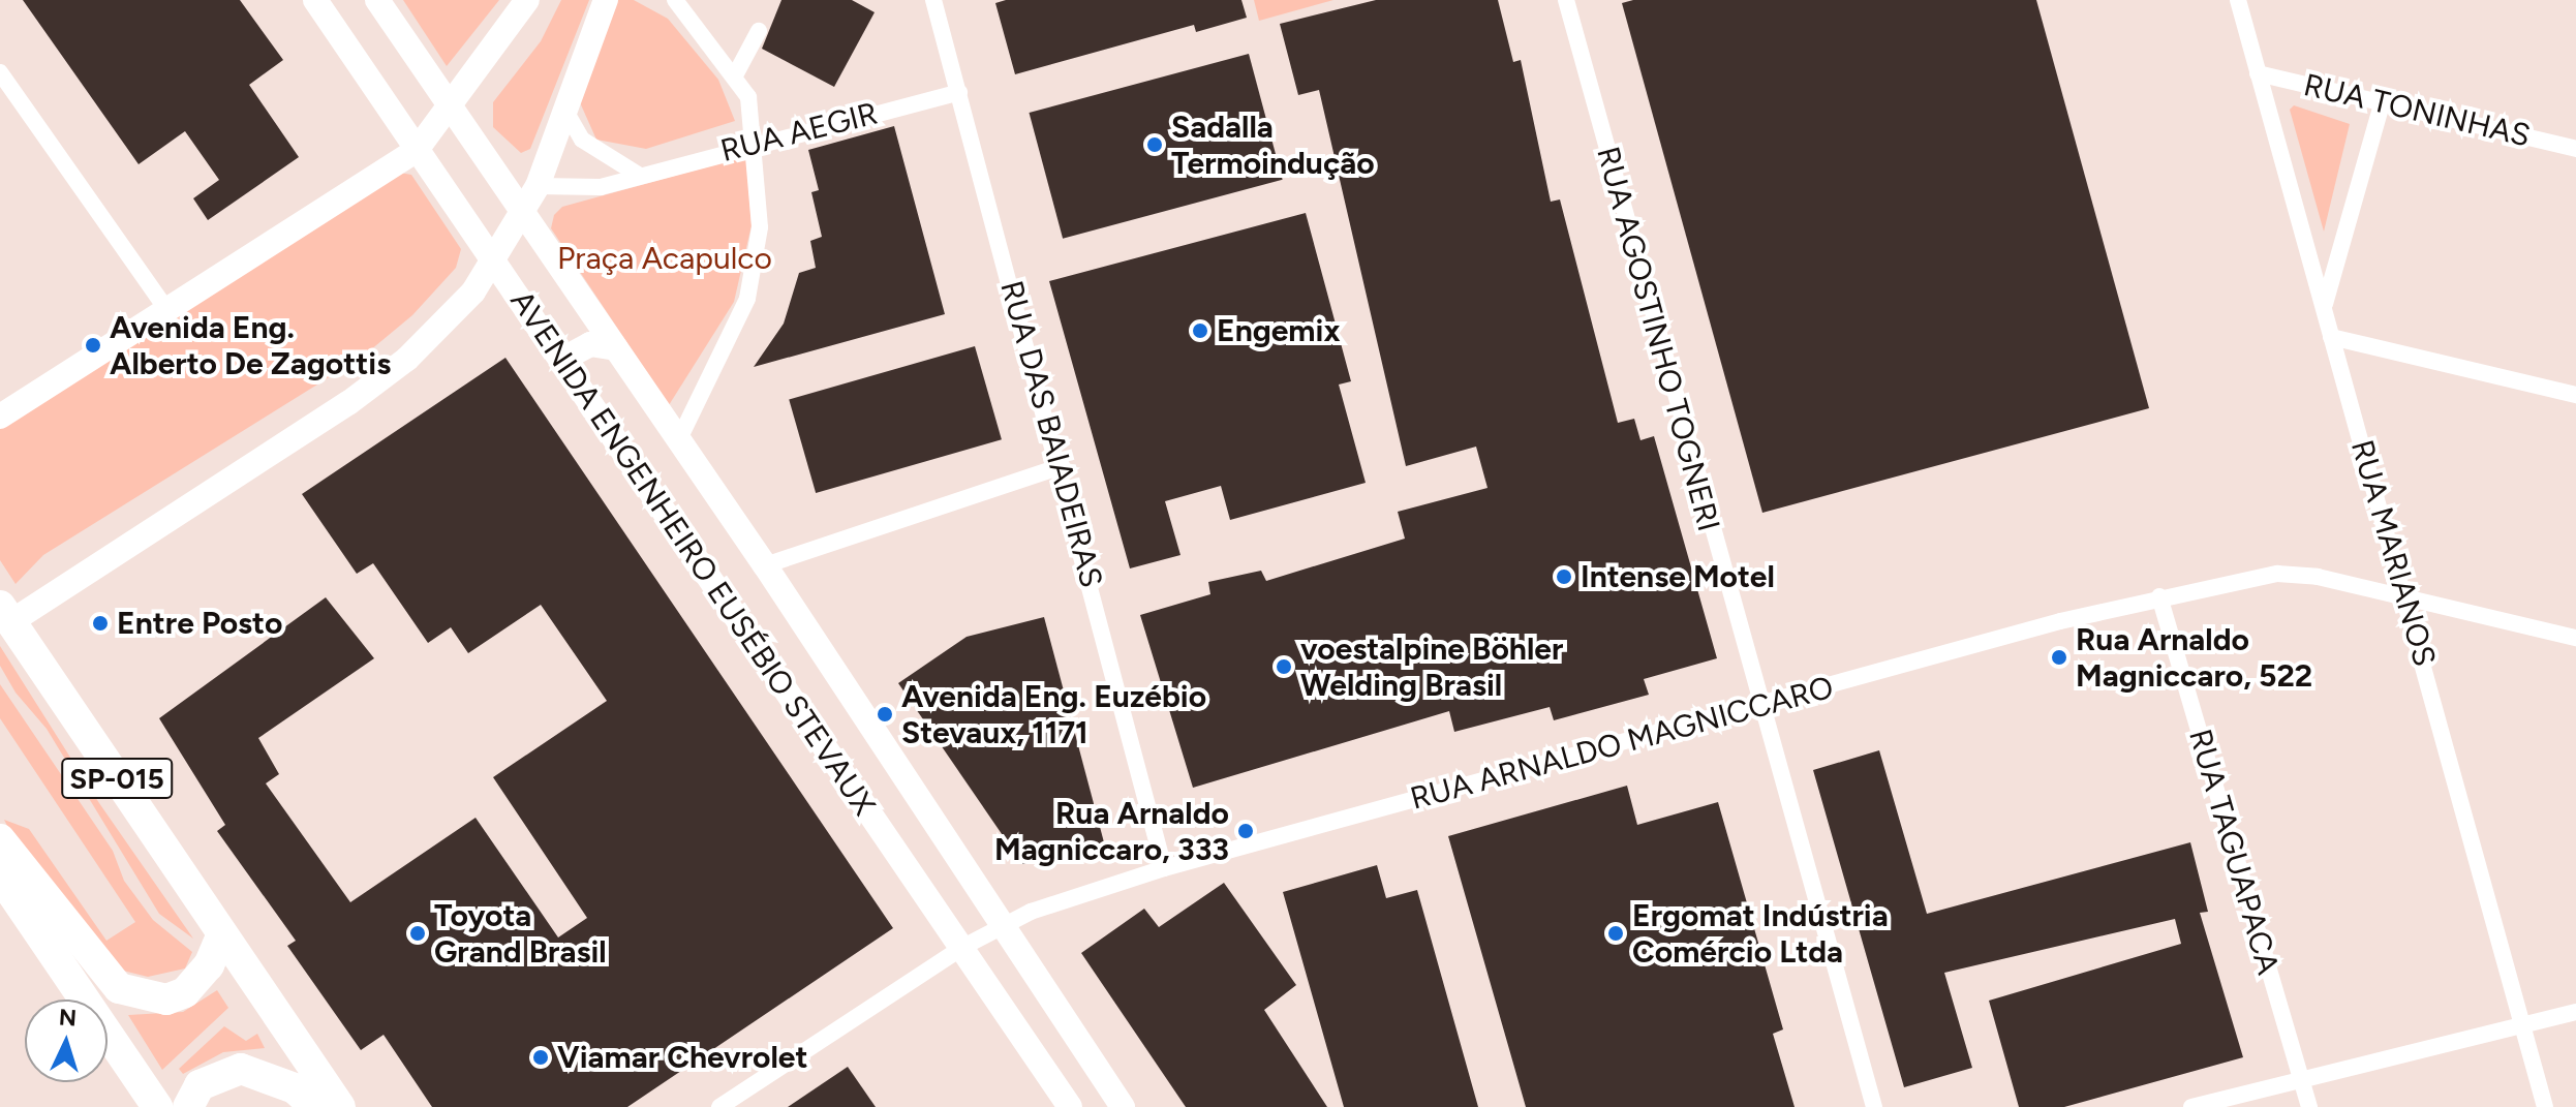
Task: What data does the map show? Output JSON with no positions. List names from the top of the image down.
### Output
{
  "streets": {
    "highway": ["SP-015"],
    "main road": ["AVENIDA ENGENHEIRO EUSÉBIO STEVAUX"],
    "street": [
      "RUA TONINHAS",
      "RUA AEGIR",
      "RUA AGOSTINHO TOGNERI",
      "RUA DAS BAIADEIRAS",
      "RUA MARIANOS",
      "RUA ARNALDO MAGNICCARO",
      "RUA TAGUAPACA"
    ]
  },
  "crossings": [
    ["RUA TONINHAS", "RUA MARIANOS"],
    ["RUA AEGIR", "RUA DAS BAIADEIRAS"],
    ["RUA AGOSTINHO TOGNERI", "RUA ARNALDO MAGNICCARO"],
    ["RUA DAS BAIADEIRAS", "RUA ARNALDO MAGNICCARO"],
    ["AVENIDA ENGENHEIRO EUSÉBIO STEVAUX", "RUA ARNALDO MAGNICCARO"],
    ["RUA MARIANOS", "RUA ARNALDO MAGNICCARO"],
    ["RUA ARNALDO MAGNICCARO", "RUA TAGUAPACA"]
  ],
  "parks": ["Praça Acapulco"],
  "places": [
    "Sadalla Termoindução",
    "Engemix",
    "Avenida Eng. Alberto De Zagottis",
    "Intense Motel",
    "Entre Posto",
    "Rua Arnaldo Magniccaro, 522",
    "voestalpine Böhler Welding Brasil",
    "Avenida Eng. Euzébio Stevaux, 1171",
    "Rua Arnaldo Magniccaro, 333",
    "Toyota Grand Brasil",
    "Ergomat Indústria Comércio Ltda",
    "Viamar Chevrolet"
  ],
  "north": "top"
}
